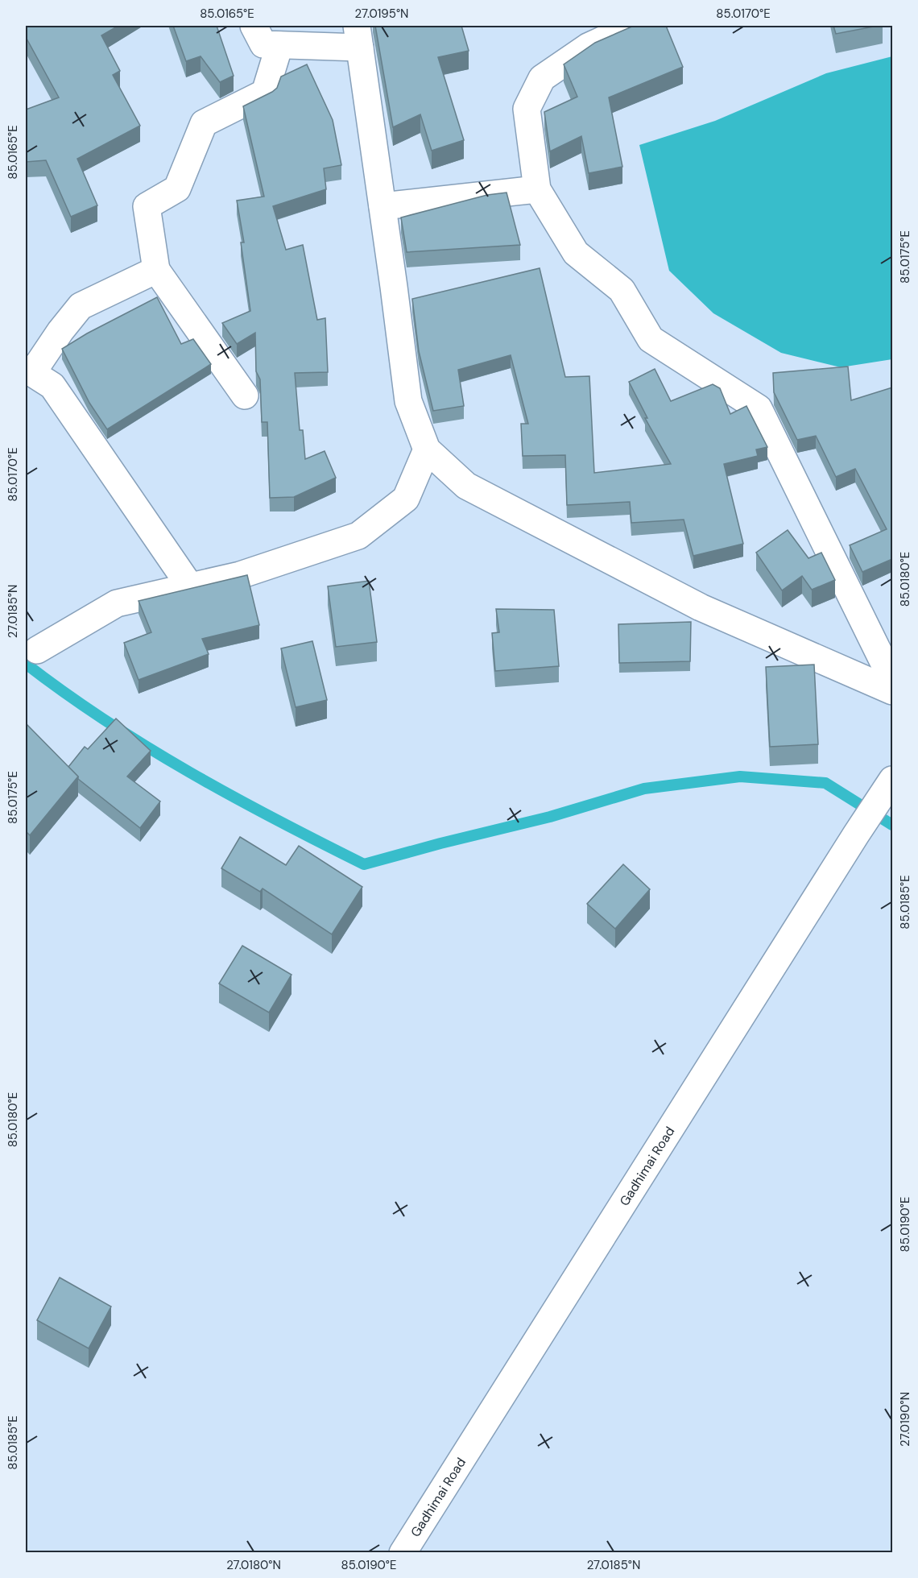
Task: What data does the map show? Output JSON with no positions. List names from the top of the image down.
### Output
{
  "streets": {
    "street": ["Gadhimai Road"]
  },
  "coordinates": [
    "85.0165°E",
    "27.0195°N",
    "85.0170°E",
    "85.0175°E",
    "85.0180°E",
    "27.0185°N",
    "85.0185°E",
    "85.0190°E",
    "27.0190°N",
    "27.0180°N"
  ]
}
